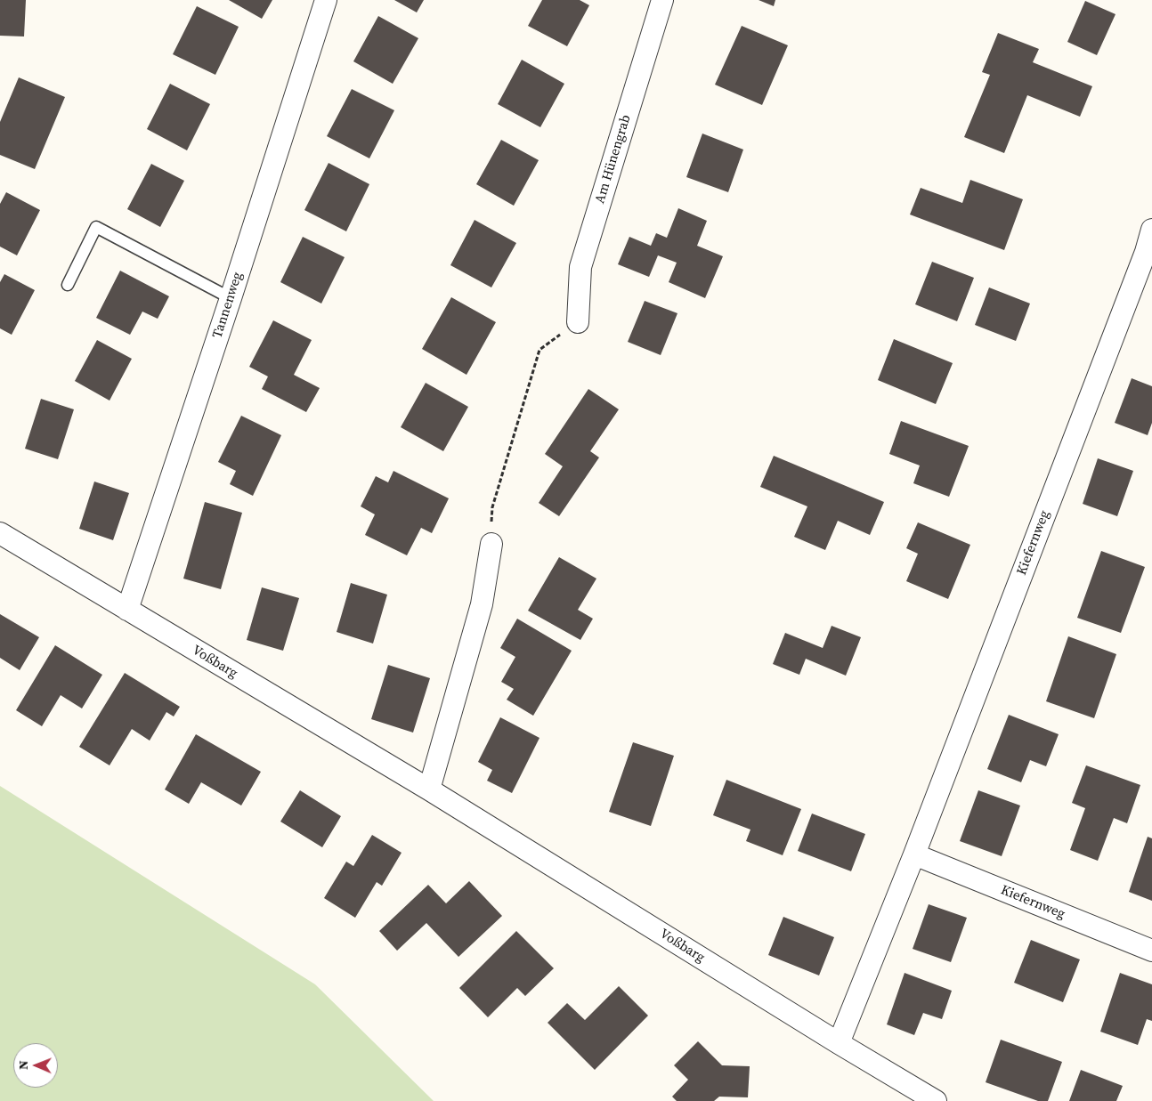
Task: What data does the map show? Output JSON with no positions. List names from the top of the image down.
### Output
{
  "streets": {
    "street": [
      "Am Hünengrab",
      "Tannenweg",
      "Kiefernweg",
      "Voßbarg"
    ]
  },
  "crossings": [
    ["Tannenweg", "Voßbarg"],
    ["Kiefernweg", "Voßbarg"]
  ],
  "north": "left"
}
